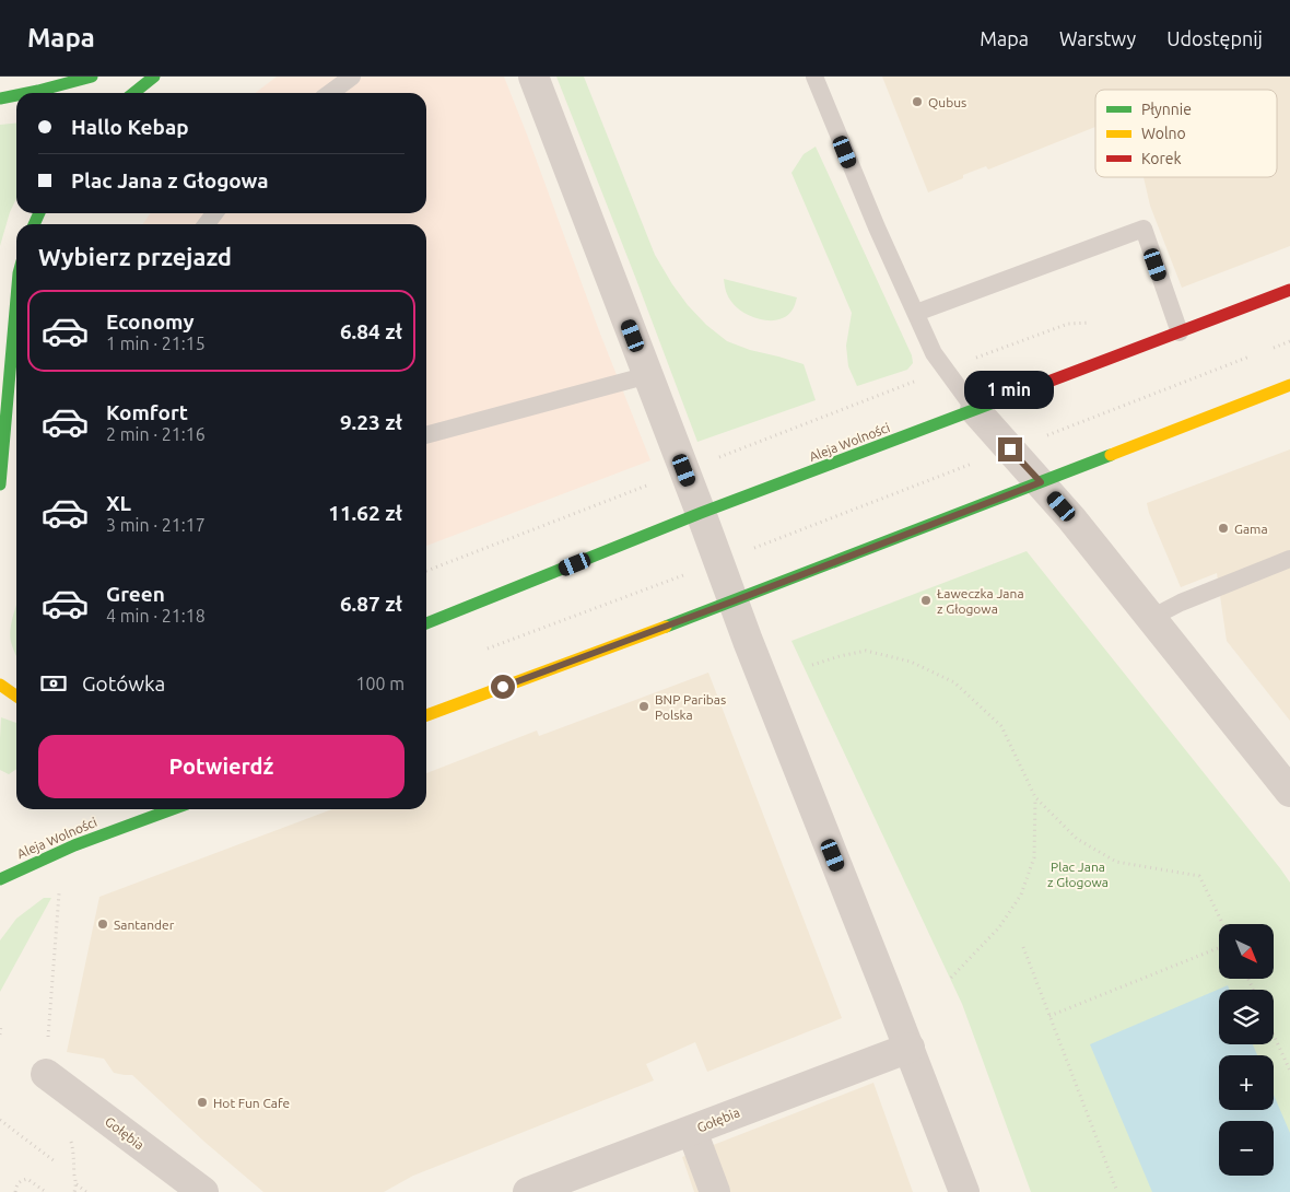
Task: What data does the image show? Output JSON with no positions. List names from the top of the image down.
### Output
{
  "streets": {
    "street": ["Aleja Wolności", "Gołębia"]
  },
  "parks": ["Plac Jana z Głogowa"],
  "places": [
    "Qubus",
    "Gama",
    "Ławeczka Jana z Głogowa",
    "BNP Paribas Polska",
    "Santander",
    "Hot Fun Cafe"
  ],
  "legend": ["Płynnie", "Wolno", "Korek"],
  "north": "bottom right",
  "page": {
    "header": "Mapa",
    "nav": ["Mapa", "Warstwy", "Udostępnij"],
    "banner": ["Hallo Kebap", "Plac Jana z Głogowa"],
    "heading": "Wybierz przejazd",
    "list": [
      {
        "name": "Economy",
        "note": "1 min · 21:15",
        "value": "6.84 zł"
      },
      {
        "name": "Komfort",
        "note": "2 min · 21:16",
        "value": "9.23 zł"
      },
      {
        "name": "XL",
        "note": "3 min · 21:17",
        "value": "11.62 zł"
      },
      {
        "name": "Green",
        "note": "4 min · 21:18",
        "value": "6.87 zł"
      }
    ],
    "bubble": "1 min",
    "pay": ["Gotówka", "100 m"],
    "buttons": "Potwierdź",
    "map_buttons": ["+", "−"]
  }
}
